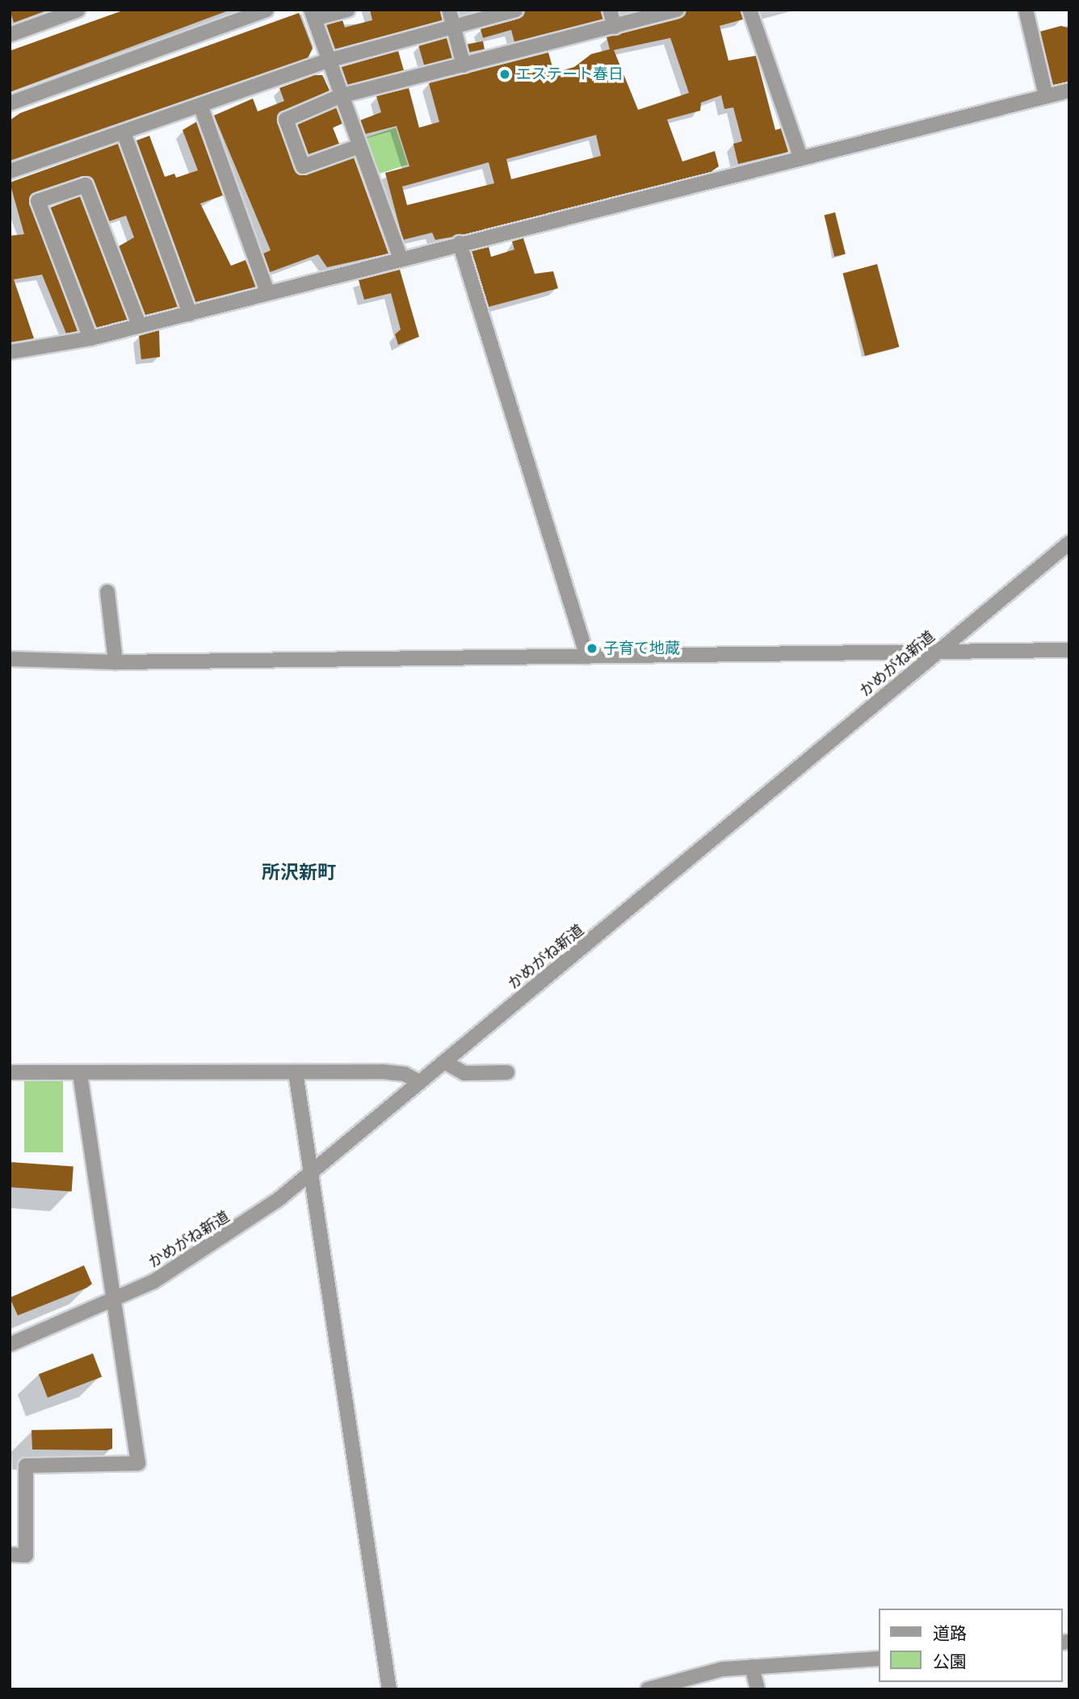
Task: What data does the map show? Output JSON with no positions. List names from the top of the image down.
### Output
{
  "streets": {
    "street": ["かめがね新道"]
  },
  "districts": ["所沢新町"],
  "places": ["エステート春日", "子育て地蔵"],
  "legend": ["道路", "公園"]
}
